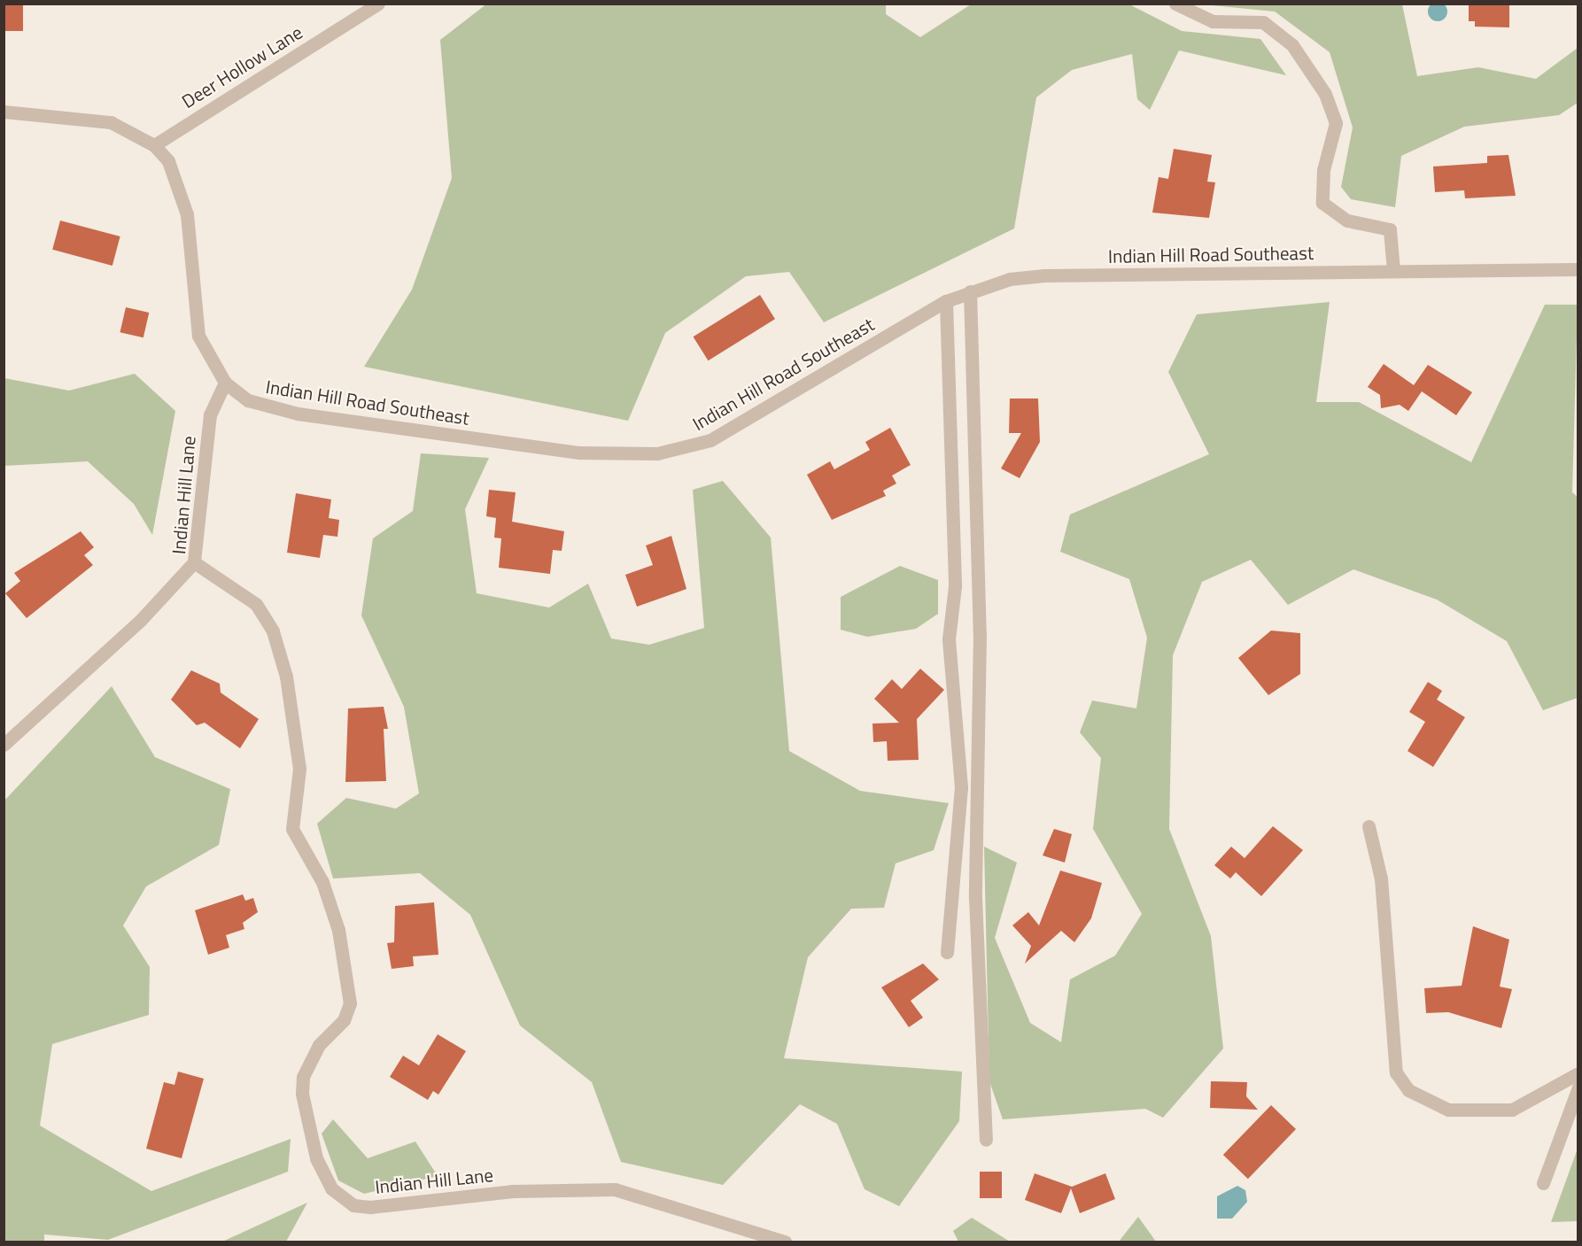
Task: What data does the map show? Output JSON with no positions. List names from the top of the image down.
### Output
{
  "streets": {
    "street": ["Deer Hollow Lane", "Indian Hill Road Southeast", "Indian Hill Lane"]
  },
  "crossings": [
    ["Deer Hollow Lane", "Indian Hill Road Southeast"],
    ["Indian Hill Road Southeast", "Indian Hill Lane"]
  ]
}
